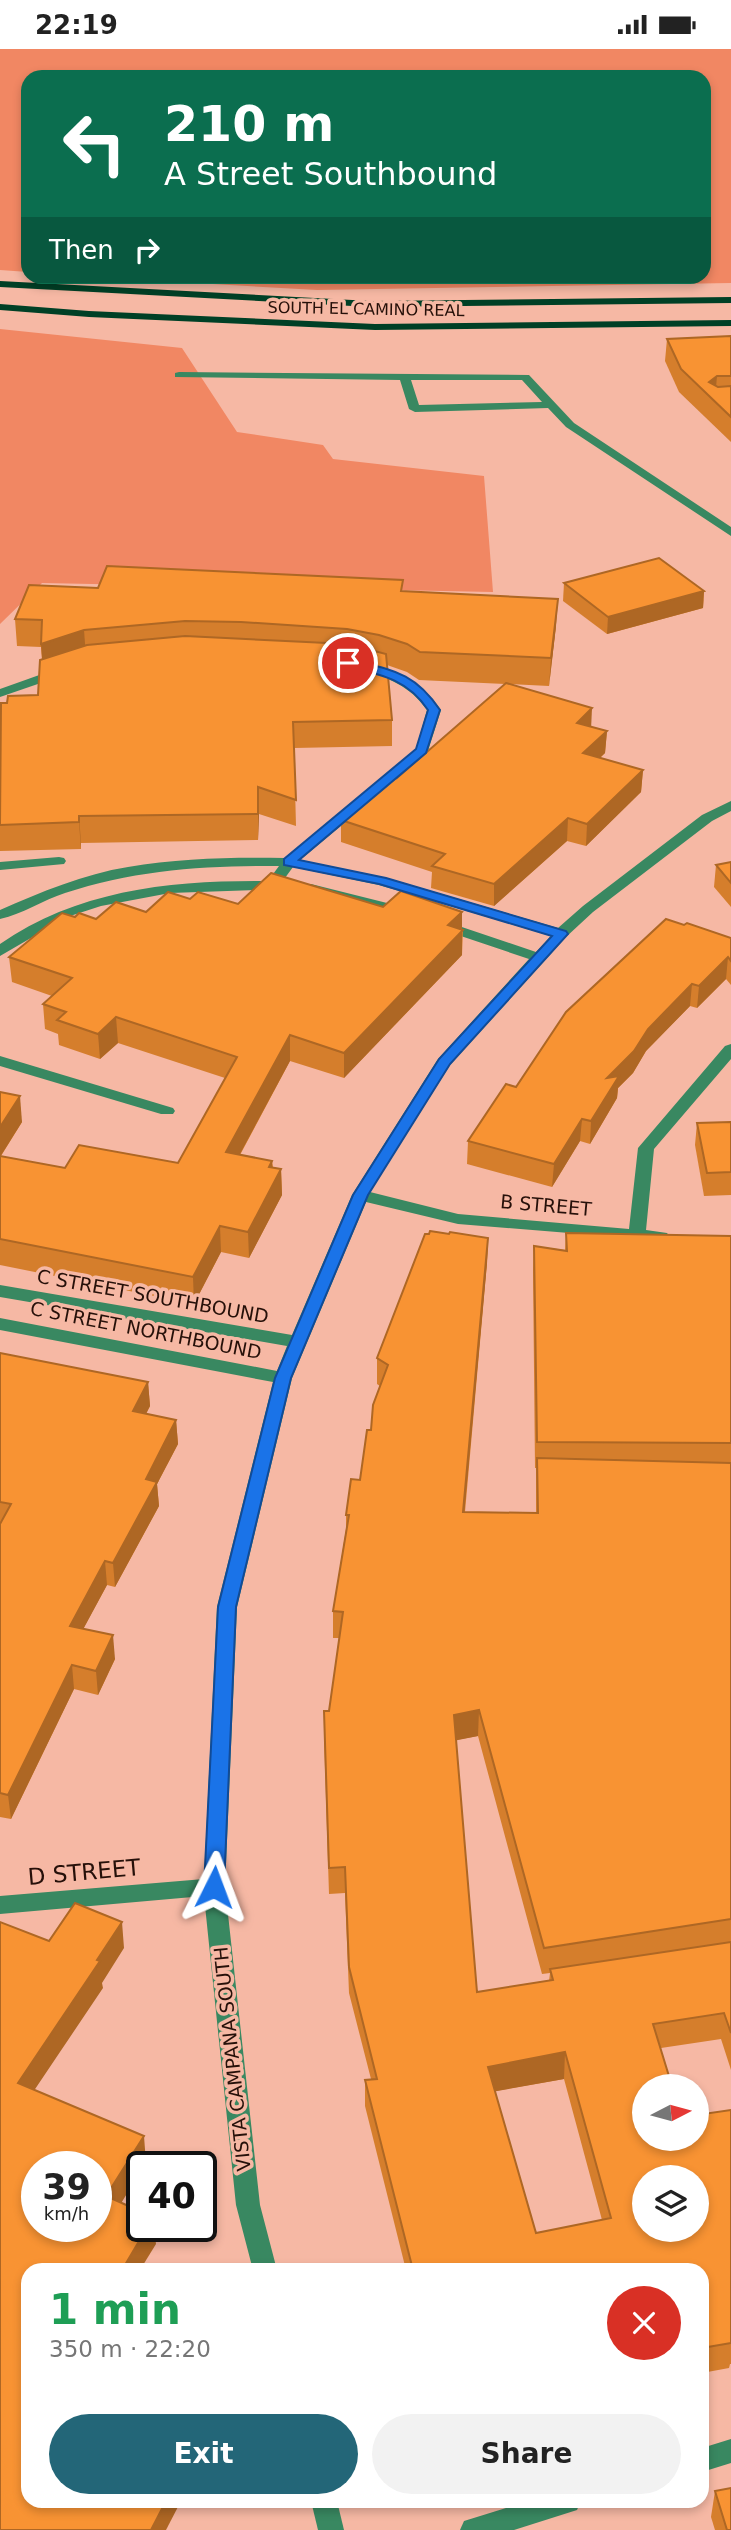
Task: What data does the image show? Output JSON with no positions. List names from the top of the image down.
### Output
{
  "streets": {
    "main road": ["SOUTH EL CAMINO REAL"],
    "street": [
      "B STREET",
      "C STREET SOUTHBOUND",
      "C STREET NORTHBOUND",
      "D STREET",
      "VISTA CAMPANA SOUTH"
    ]
  },
  "crossings": [
    ["B STREET", "VISTA CAMPANA SOUTH"],
    ["C STREET SOUTHBOUND", "VISTA CAMPANA SOUTH"],
    ["C STREET NORTHBOUND", "VISTA CAMPANA SOUTH"],
    ["D STREET", "VISTA CAMPANA SOUTH"]
  ],
  "north": "right",
  "page": {
    "status": "22:19",
    "turn": ["210 m", "A Street Southbound"],
    "then": "Then",
    "speed": "39 km/h",
    "limit": "40",
    "heading": ["1 min", "350 m · 22:20"],
    "buttons": ["Exit", "Share"]
  }
}
